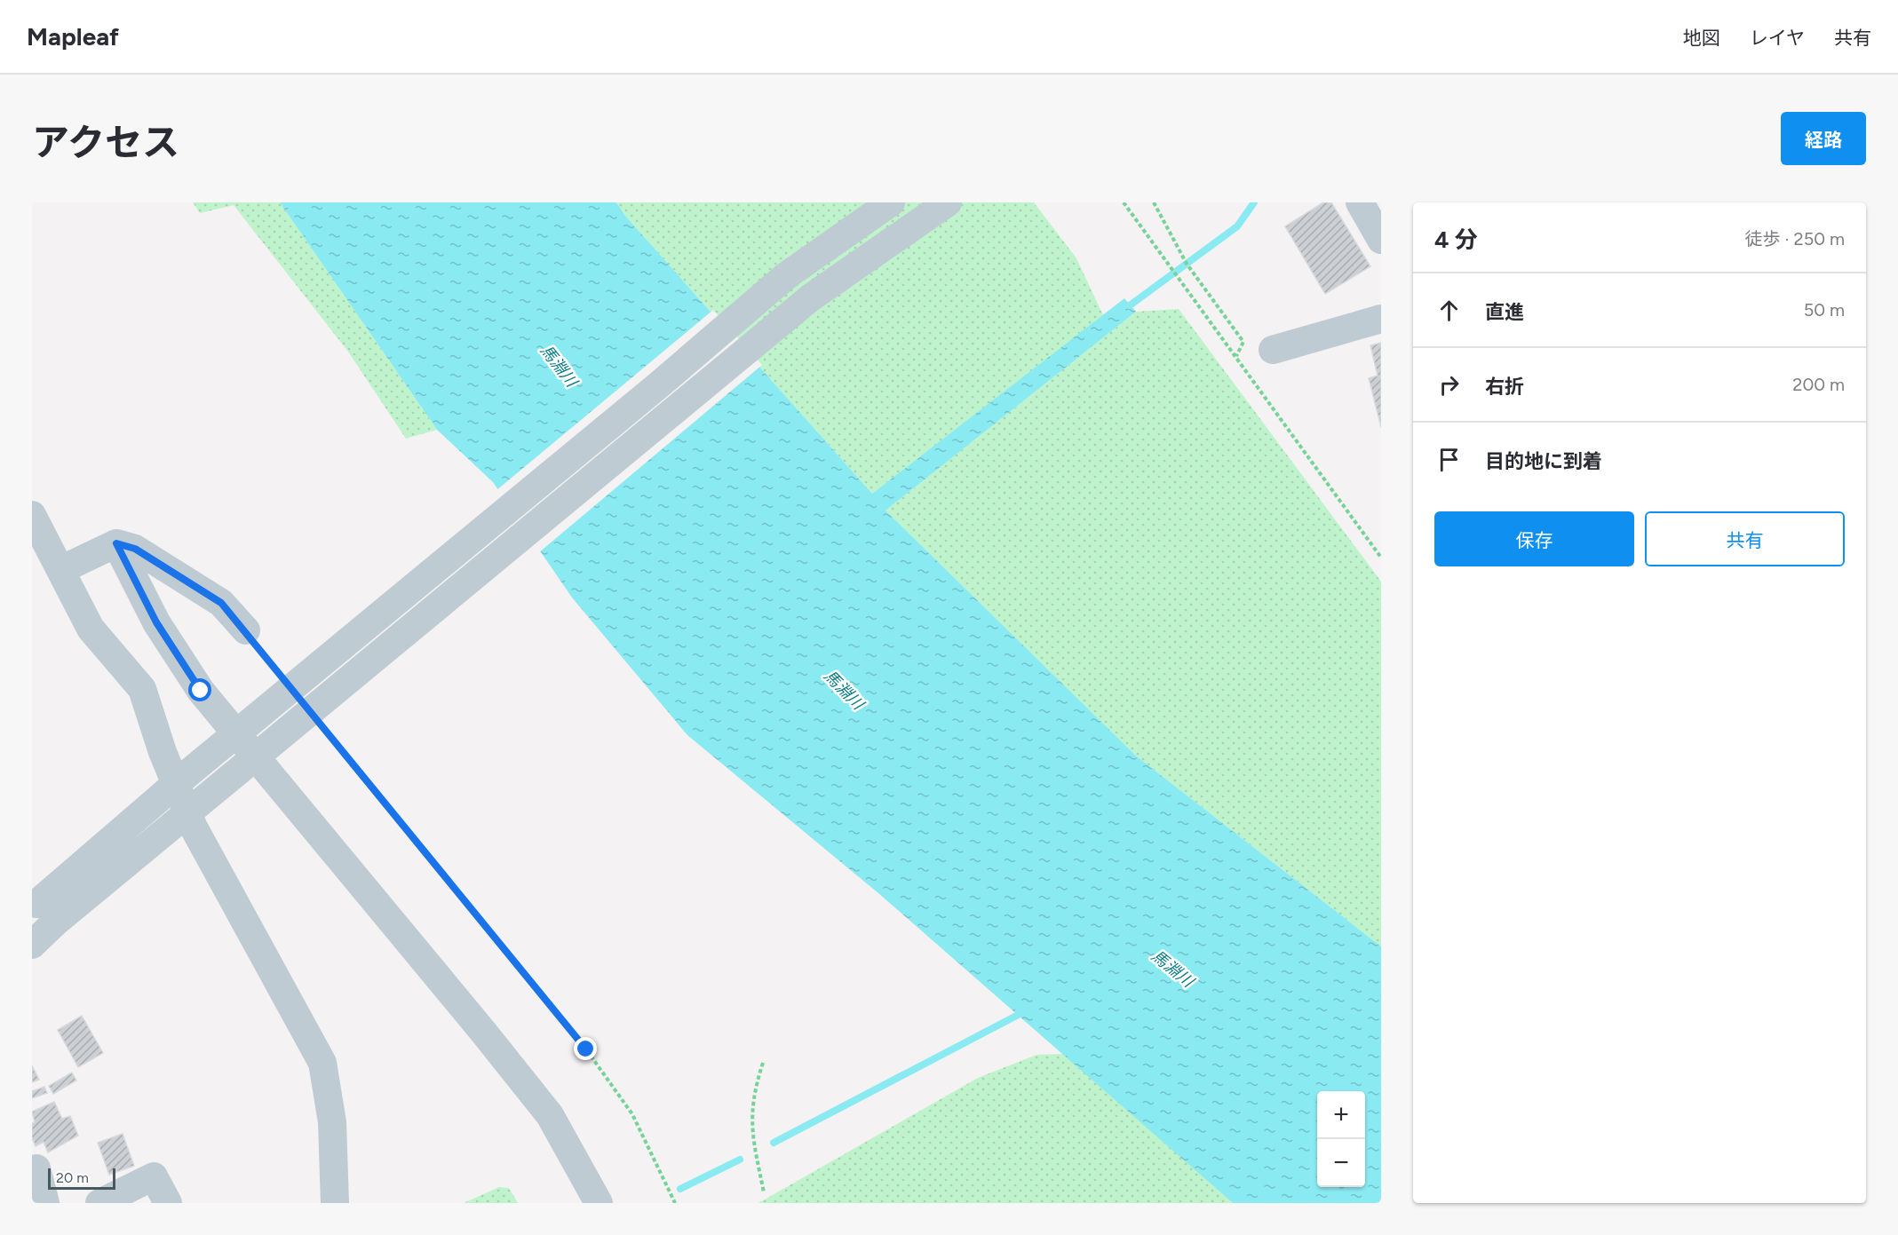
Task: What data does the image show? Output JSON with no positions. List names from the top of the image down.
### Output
{
  "water": ["馬淵川"],
  "scale_bar": "20 m",
  "page": {
    "header": "Mapleaf",
    "nav": ["地図", "レイヤ", "共有"],
    "title": "アクセス",
    "buttons": [
      "経路",
      ["保存", "共有"]
    ],
    "heading": ["4 分", "徒歩 · 250 m"],
    "list": [
      ["直進", "50 m"],
      ["右折", "200 m"],
      "目的地に到着"
    ],
    "map_buttons": ["+", "−"],
    "scale": "20 m"
  }
}
